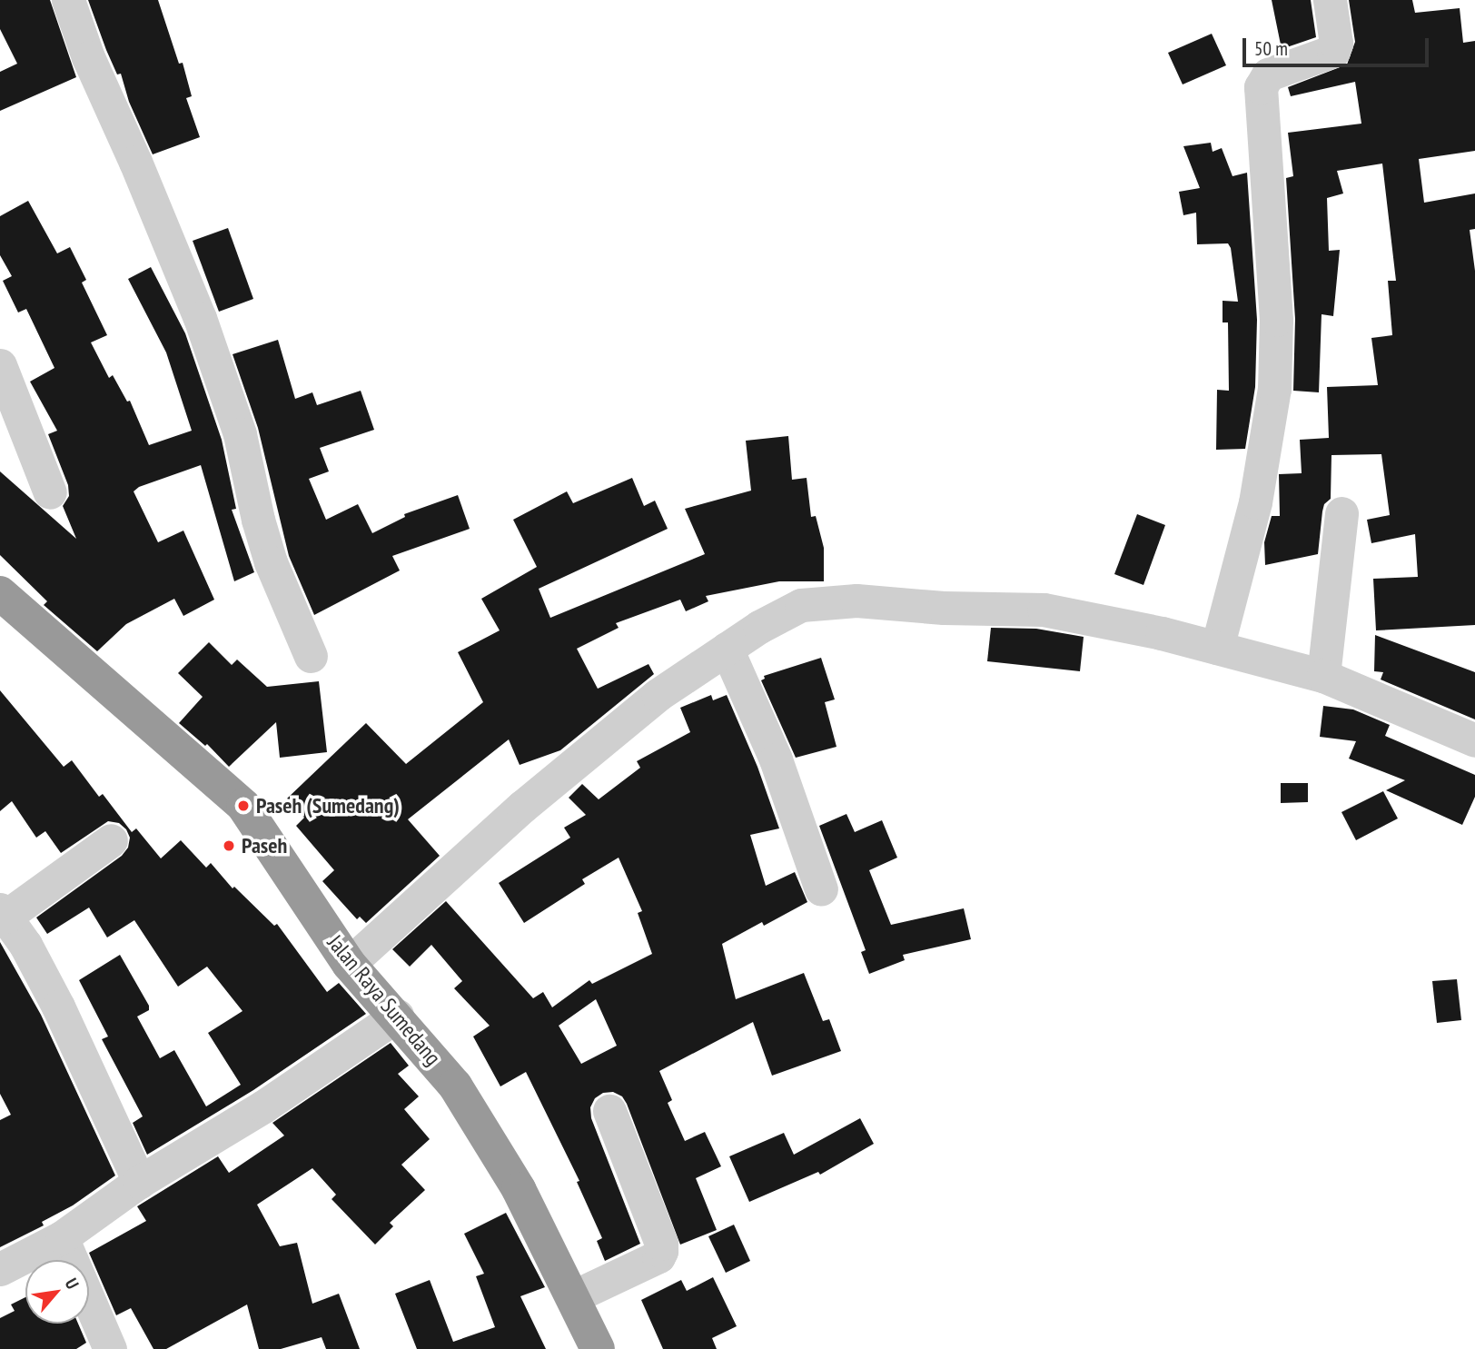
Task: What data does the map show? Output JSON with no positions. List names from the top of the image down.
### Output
{
  "streets": {
    "highway": ["Jalan Raya Sumedang"]
  },
  "places": ["Paseh (Sumedang)", "Paseh"],
  "scale_bar": "50 m",
  "north": "top right"
}
